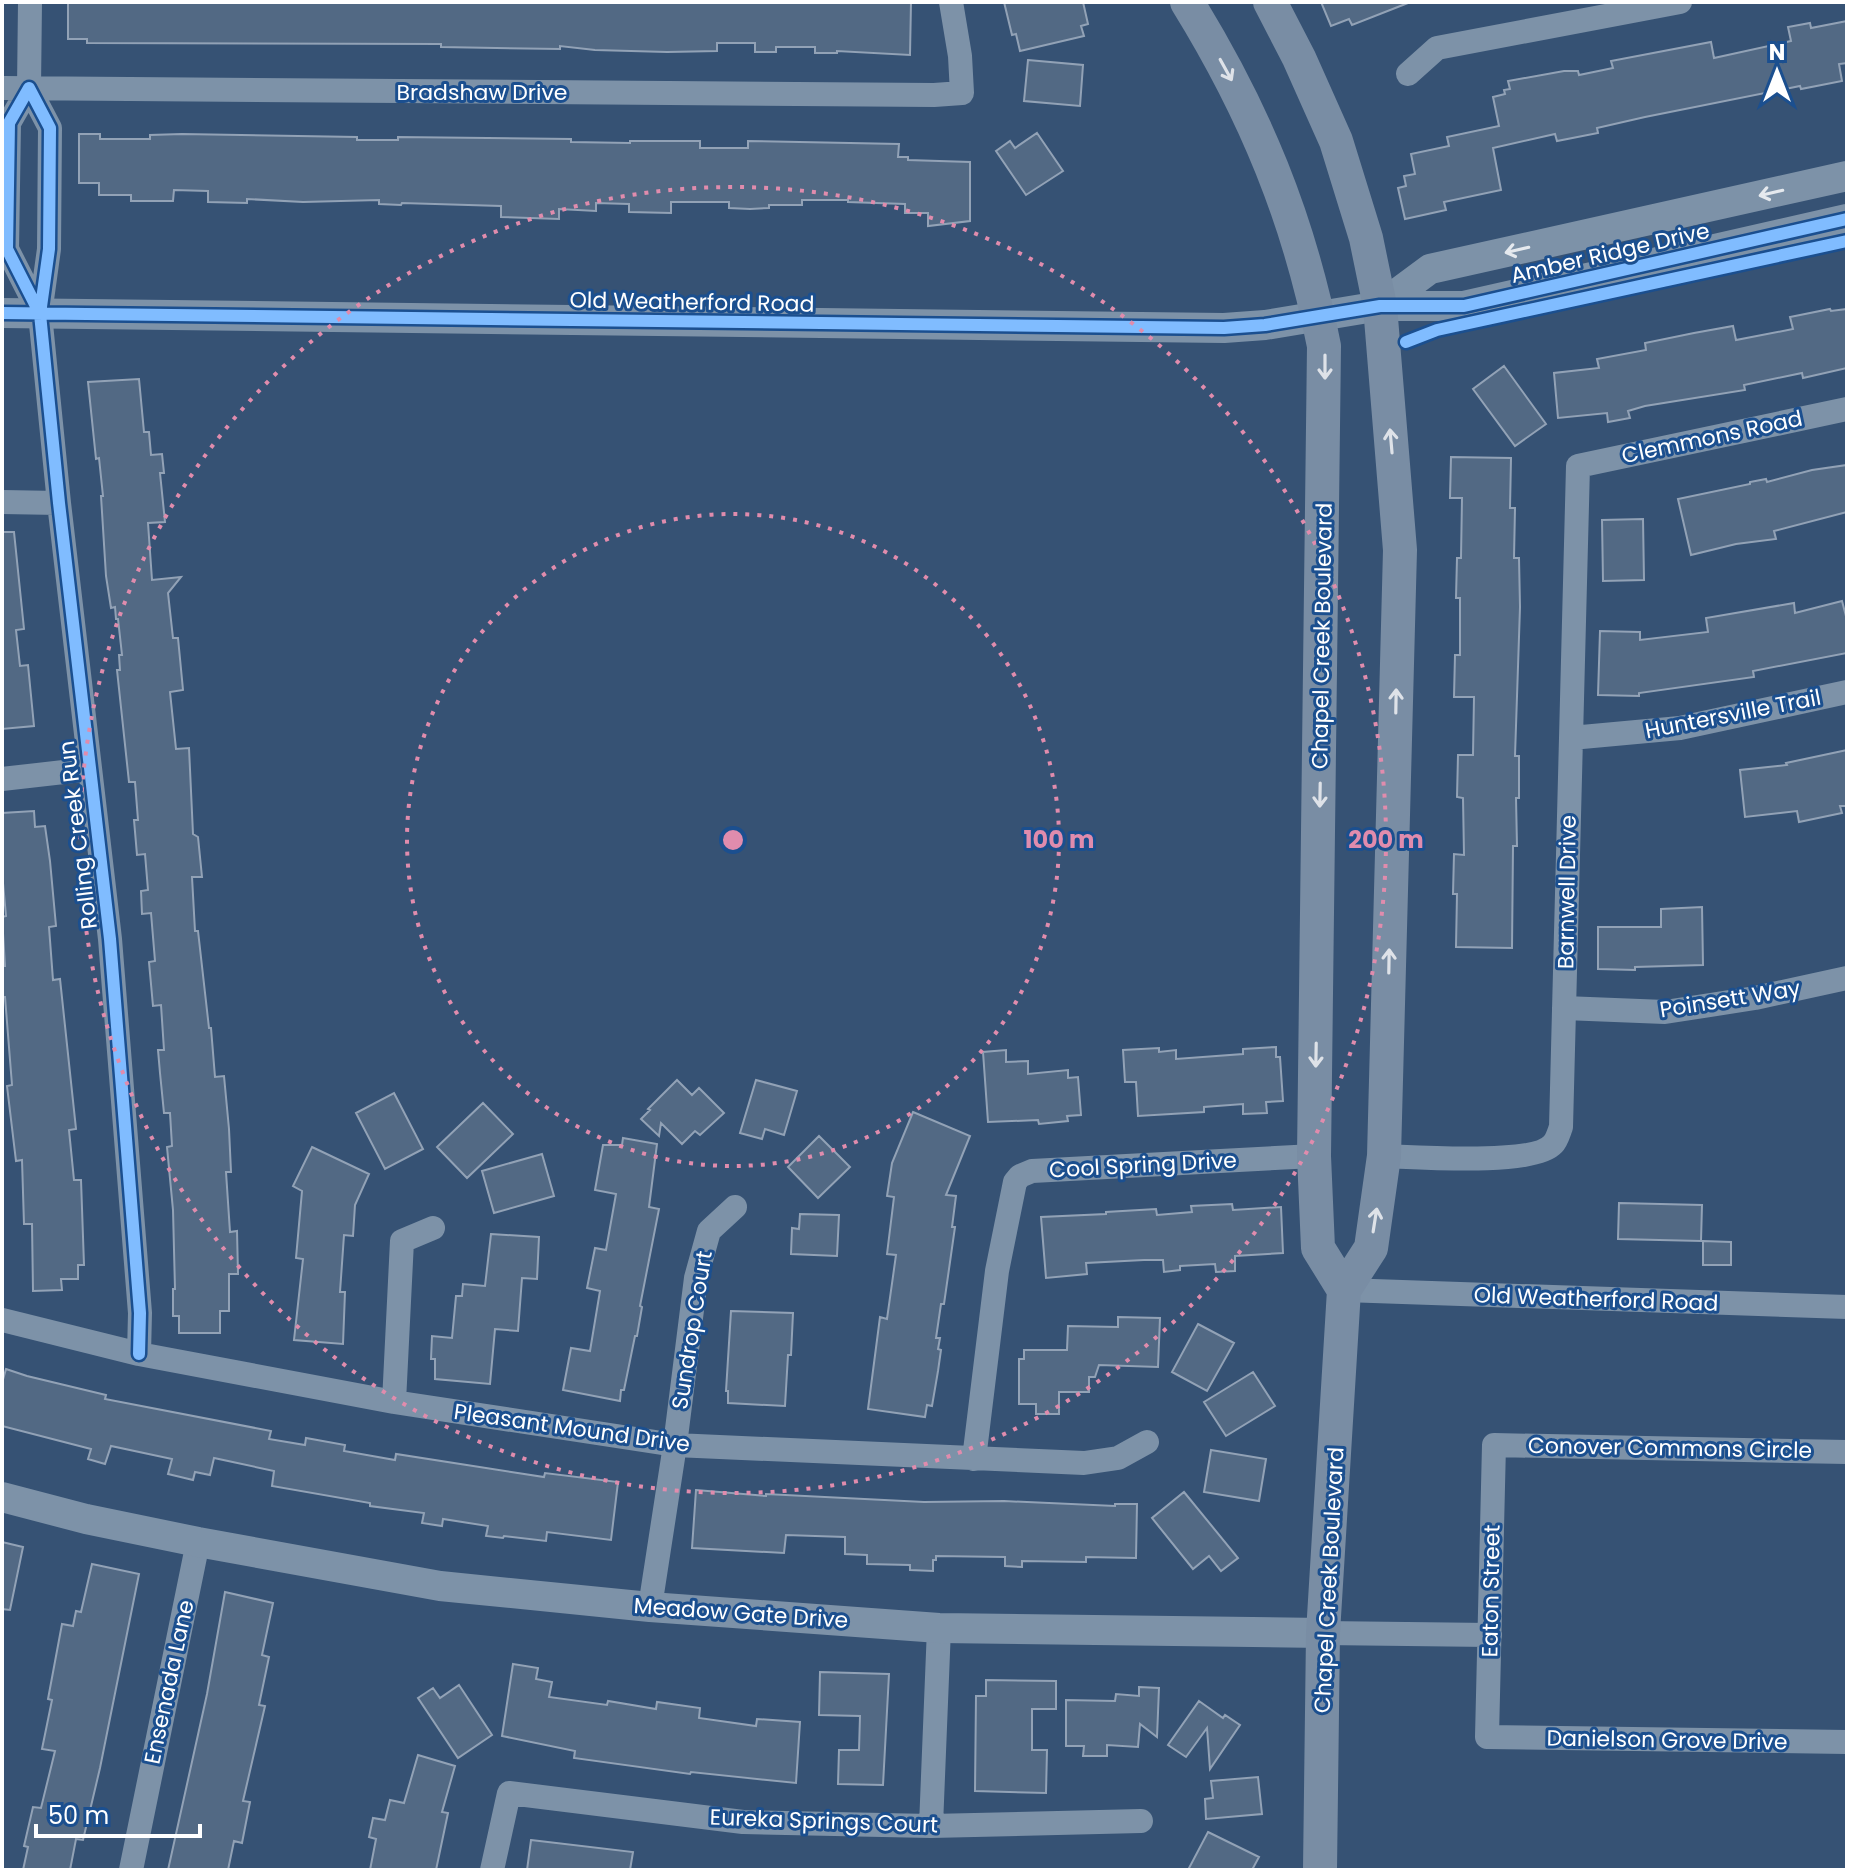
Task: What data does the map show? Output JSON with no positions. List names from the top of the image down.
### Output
{
  "streets": {
    "main road": ["Chapel Creek Boulevard"],
    "street": [
      "Bradshaw Drive",
      "Amber Ridge Drive",
      "Old Weatherford Road",
      "Clemmons Road",
      "Huntersville Trail",
      "Rolling Creek Run",
      "Barnwell Drive",
      "Poinsett Way",
      "Cool Spring Drive",
      "Sundrop Court",
      "Pleasant Mound Drive",
      "Conover Commons Circle",
      "Eaton Street",
      "Meadow Gate Drive",
      "Ensenada Lane",
      "Danielson Grove Drive",
      "Eureka Springs Court"
    ]
  },
  "crossings": [
    ["Amber Ridge Drive", "Old Weatherford Road"],
    ["Amber Ridge Drive", "Chapel Creek Boulevard"],
    ["Old Weatherford Road", "Chapel Creek Boulevard"],
    ["Old Weatherford Road", "Rolling Creek Run"],
    ["Clemmons Road", "Barnwell Drive"],
    ["Chapel Creek Boulevard", "Barnwell Drive"],
    ["Chapel Creek Boulevard", "Cool Spring Drive"],
    ["Chapel Creek Boulevard", "Meadow Gate Drive"],
    ["Huntersville Trail", "Barnwell Drive"],
    ["Rolling Creek Run", "Pleasant Mound Drive"],
    ["Barnwell Drive", "Poinsett Way"],
    ["Cool Spring Drive", "Pleasant Mound Drive"],
    ["Sundrop Court", "Pleasant Mound Drive"],
    ["Sundrop Court", "Meadow Gate Drive"],
    ["Conover Commons Circle", "Eaton Street"],
    ["Eaton Street", "Meadow Gate Drive"],
    ["Eaton Street", "Danielson Grove Drive"],
    ["Meadow Gate Drive", "Ensenada Lane"]
  ],
  "scale_bar": "50 m",
  "north": "top",
  "rings": ["100 m", "200 m"]
}
